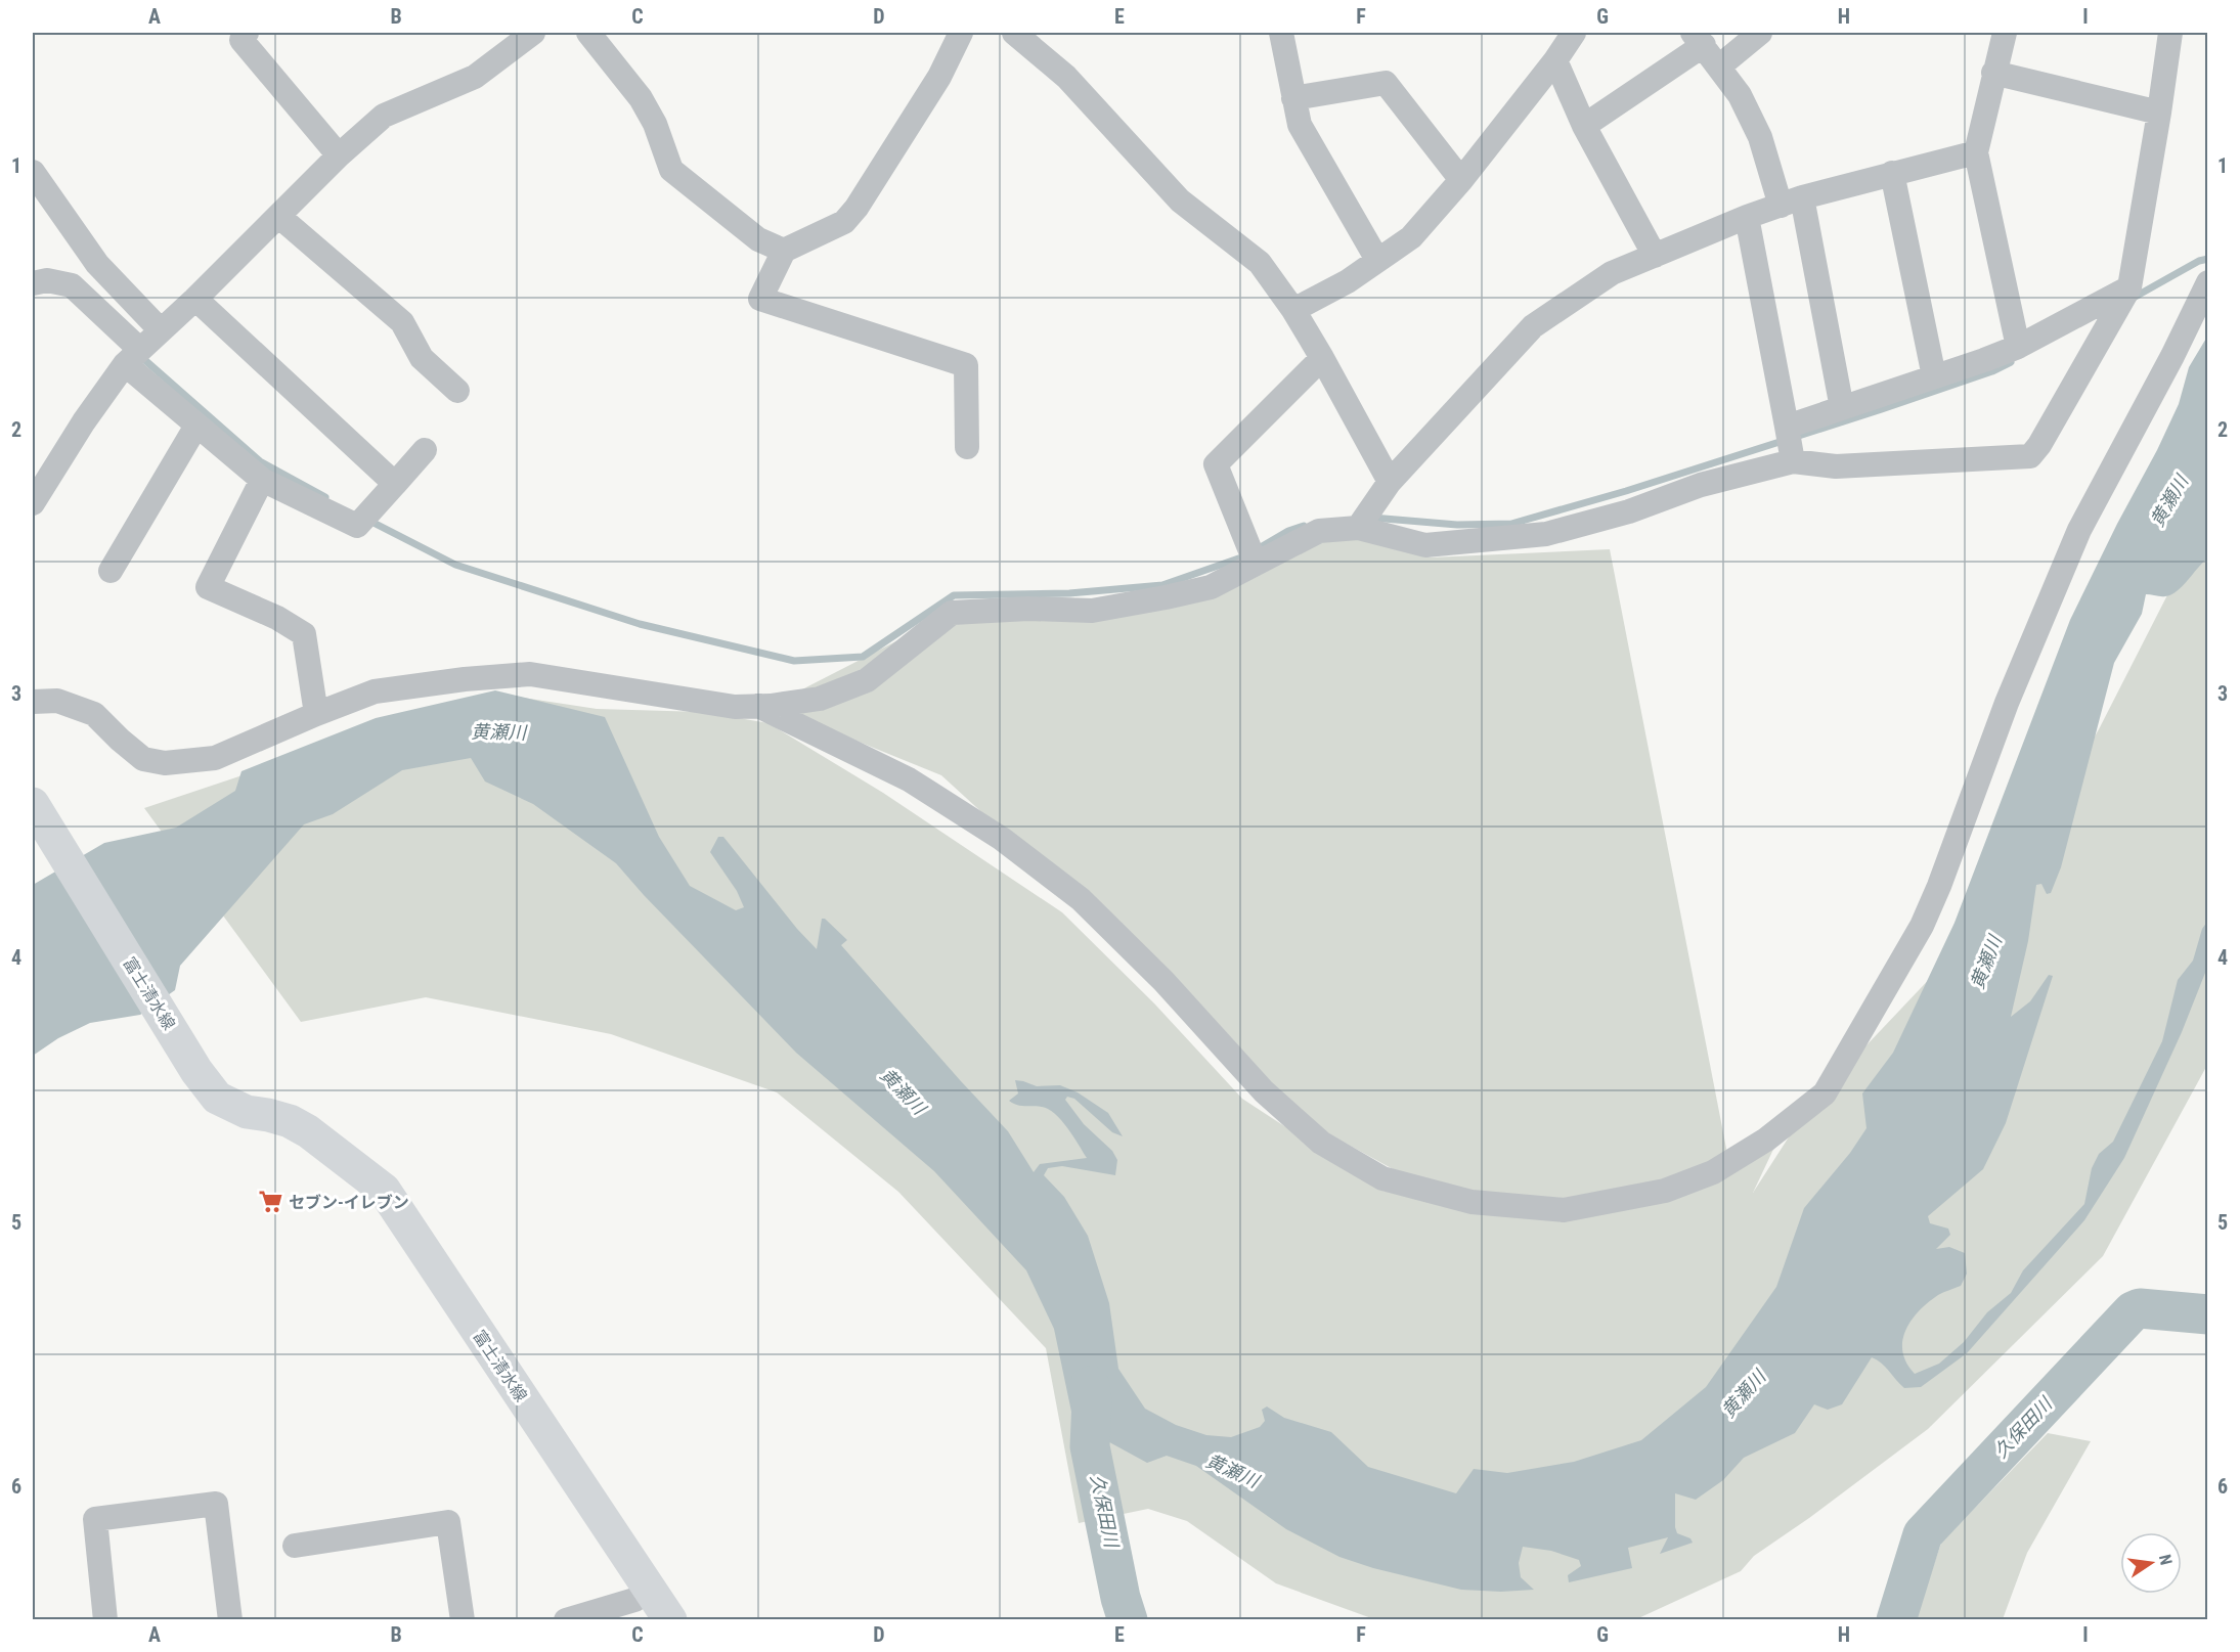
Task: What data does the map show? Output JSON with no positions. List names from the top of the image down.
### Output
{
  "streets": {
    "main road": ["富士清水線"]
  },
  "water": ["黄瀬川", "久保田川"],
  "places": {
    "supermarket": ["セブン-イレブン"]
  },
  "north": "right",
  "grid": {
    "columns": [
      "A",
      "B",
      "C",
      "D",
      "E",
      "F",
      "G",
      "H",
      "I"
    ],
    "rows": [
      "1",
      "2",
      "3",
      "4",
      "5",
      "6"
    ]
  }
}
